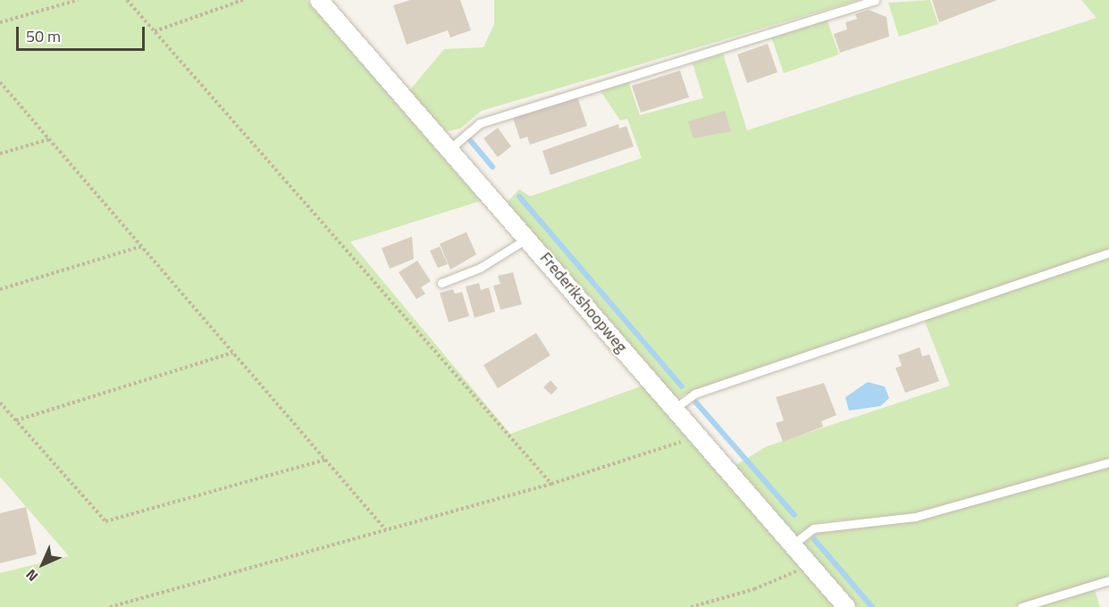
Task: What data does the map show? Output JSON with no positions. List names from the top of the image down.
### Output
{
  "streets": {
    "street": ["Frederikshoopweg"]
  },
  "scale_bar": "50 m",
  "north": "bottom left"
}
